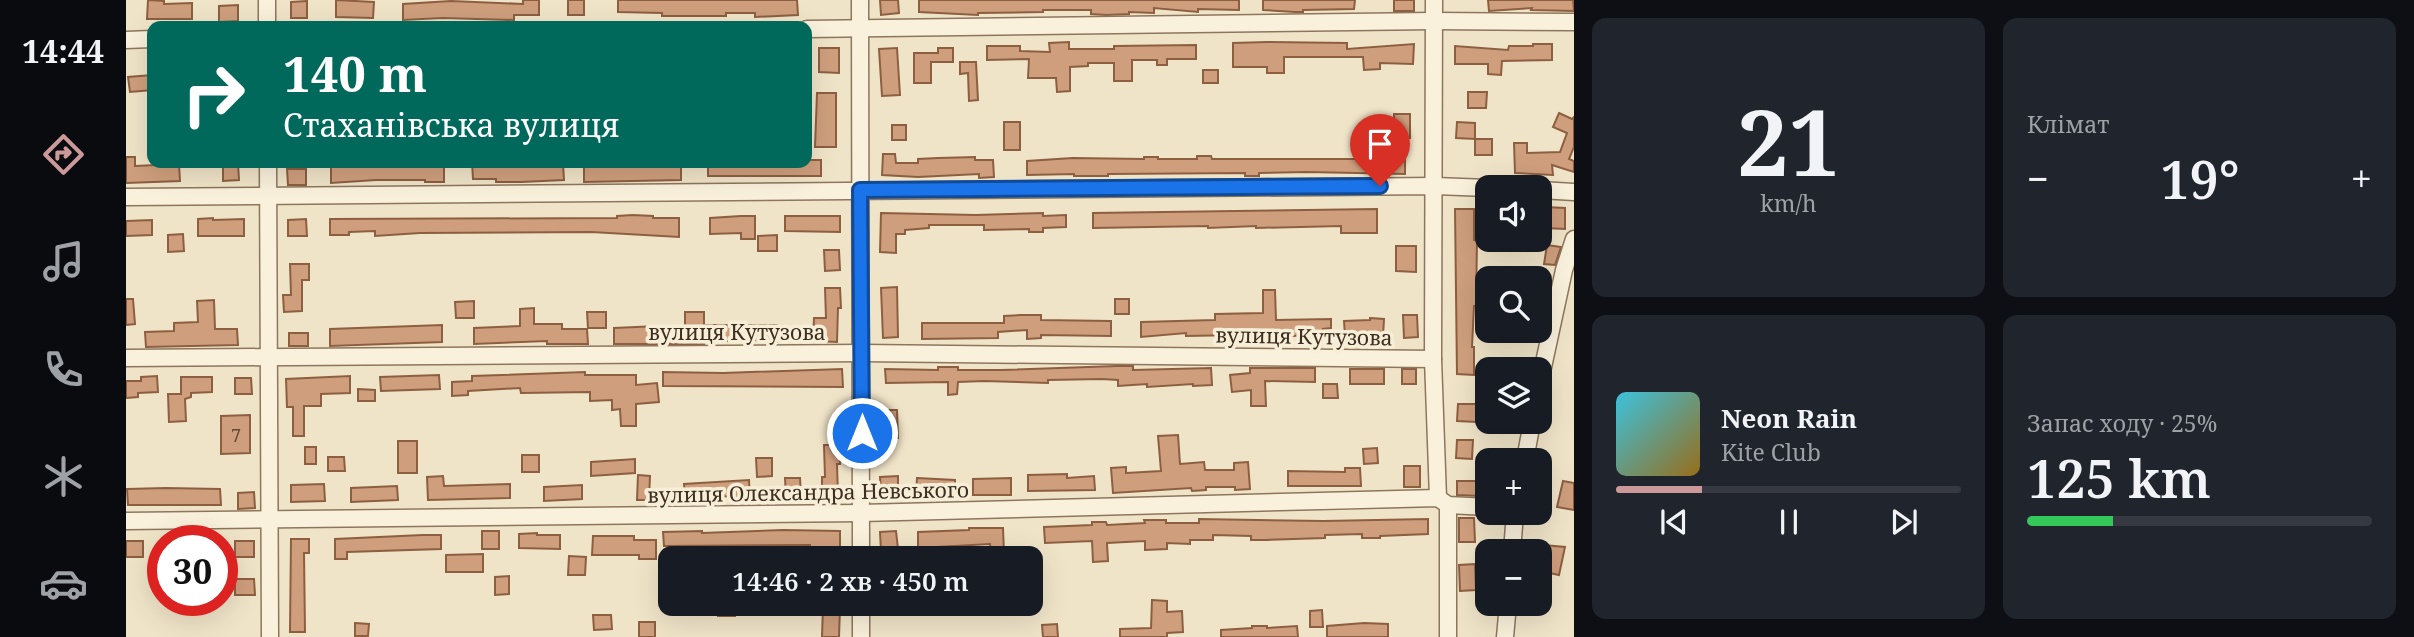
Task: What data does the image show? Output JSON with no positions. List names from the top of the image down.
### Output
{
  "streets": {
    "street": ["вулиця Кутузова", "вулиця Олександра Невського"]
  },
  "house_numbers": ["7"],
  "page": {
    "tabs": "14:44",
    "tile": [
      ["21", "km/h"],
      "Клімат",
      ["Запас ходу · 25%", "125 km"]
    ],
    "turn": ["140 m", "Стаханівська вулиця"],
    "heat": ["−", "19°", "+"],
    "map_buttons": ["+", "−"],
    "song": ["Neon Rain", "Kite Club"],
    "limit": "30",
    "trip": "14:46 · 2 хв · 450 m"
  }
}
